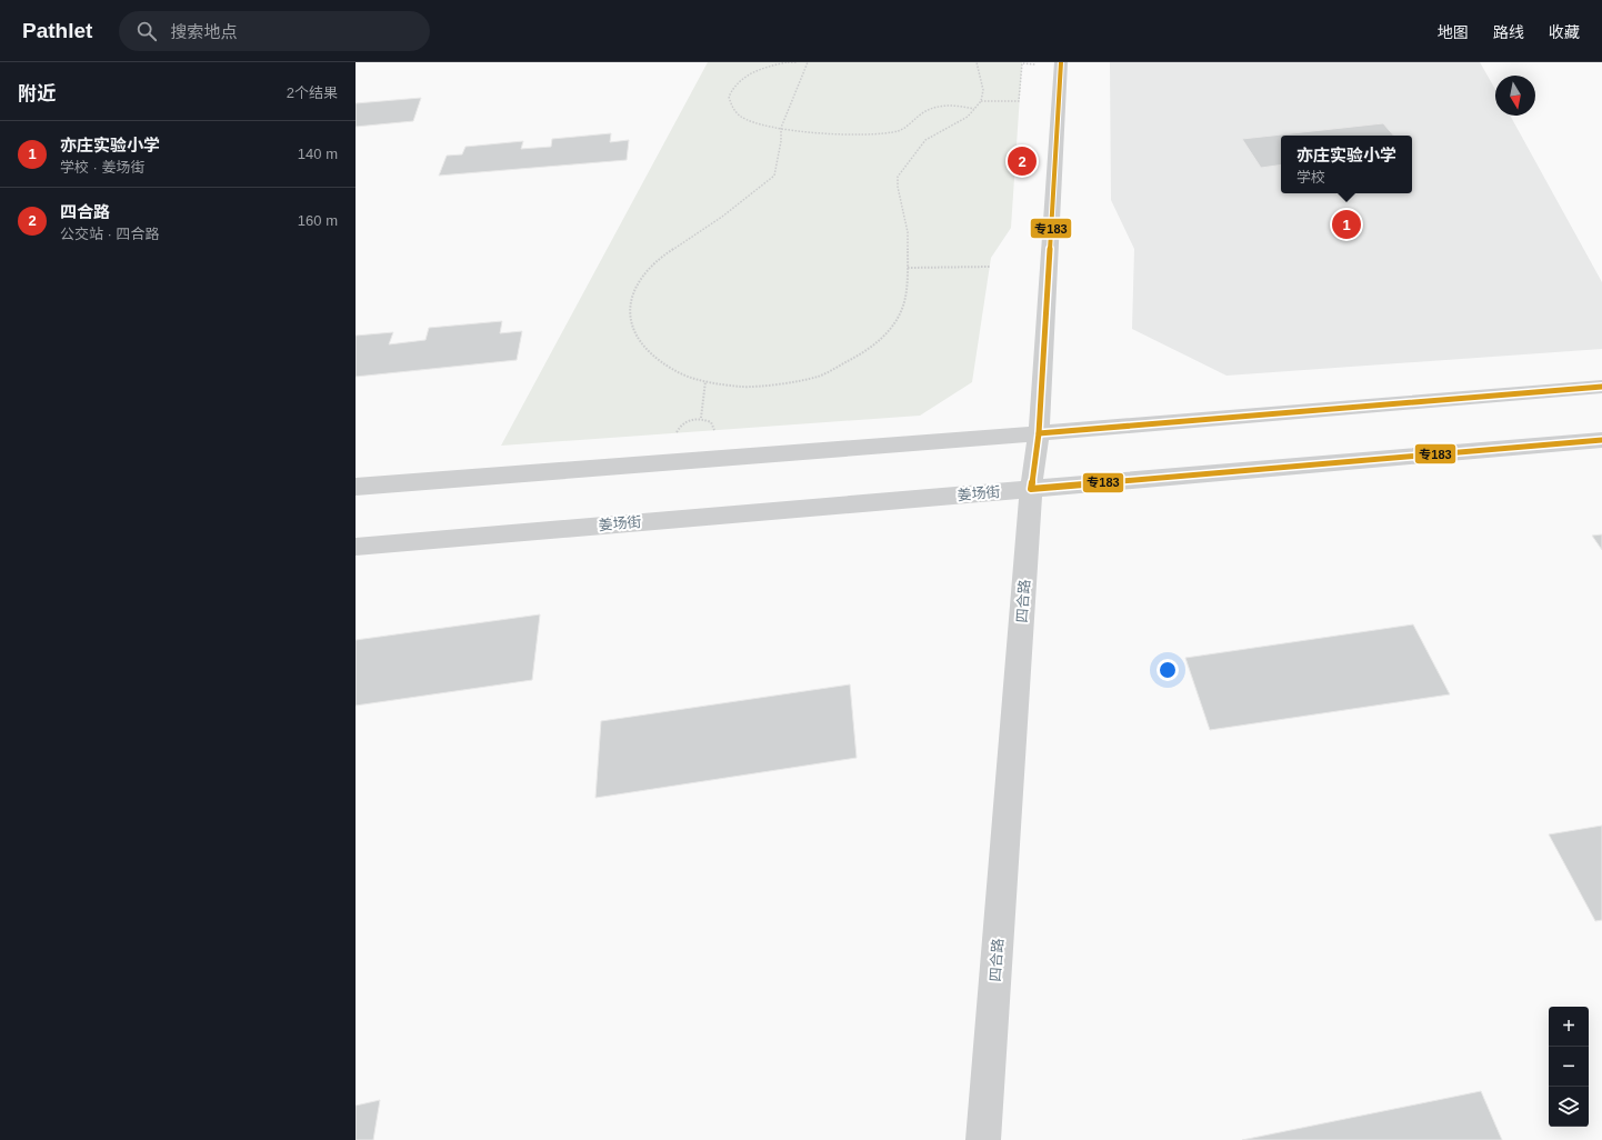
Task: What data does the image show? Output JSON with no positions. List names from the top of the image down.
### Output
{
  "streets": {
    "street": ["姜场街", "四合路"]
  },
  "crossings": [
    ["姜场街", "四合路"]
  ],
  "lines": ["transit line 专183"],
  "north": "bottom",
  "page": {
    "header": "Pathlet",
    "search": "搜索地点",
    "nav": ["地图", "路线", "收藏"],
    "heading": ["附近", "2个结果"],
    "list": [
      {
        "mark": "1",
        "name": "亦庄实验小学",
        "note": "学校 · 姜场街",
        "value": "140 m"
      },
      {
        "mark": "2",
        "name": "四合路",
        "note": "公交站 · 四合路",
        "value": "160 m"
      }
    ],
    "popup": ["亦庄实验小学", "学校"],
    "pins": ["2", "1"],
    "map_buttons": ["+", "−"]
  }
}
